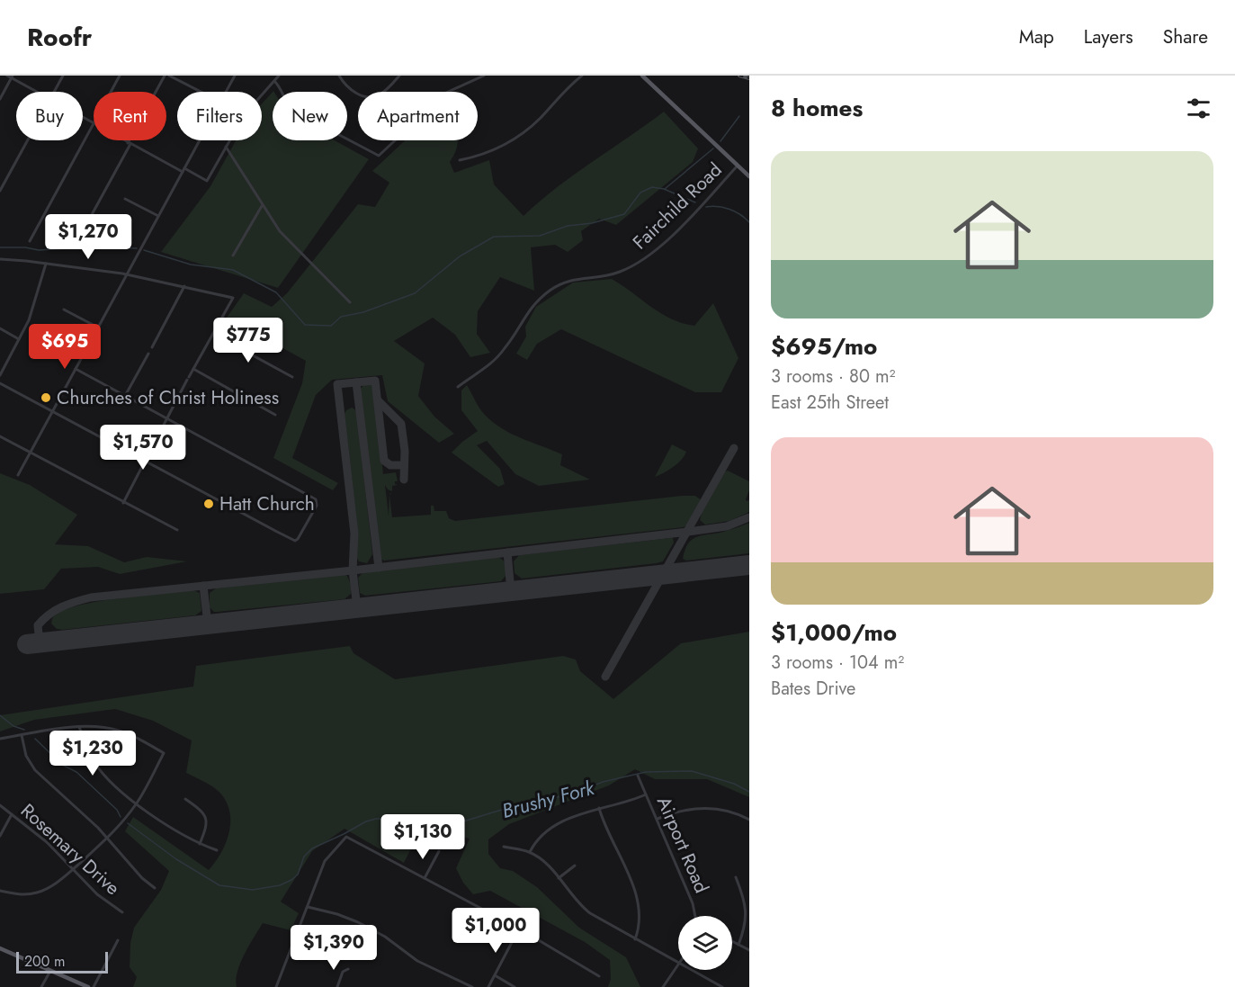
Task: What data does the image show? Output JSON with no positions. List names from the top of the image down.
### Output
{
  "streets": {
    "street": ["Fairchild Road", "Airport Road", "Rosemary Drive"]
  },
  "water": ["Brushy Fork"],
  "places": ["Churches of Christ Holiness", "Hatt Church"],
  "scale_bar": "200 m",
  "page": {
    "header": "Roofr",
    "nav": ["Map", "Layers", "Share"],
    "heading": "8 homes",
    "chip": [
      "Buy",
      "Rent",
      "Filters",
      "New",
      "Apartment"
    ],
    "list": [
      {
        "name": "$695/mo",
        "note": "3 rooms · 80 m² · East 25th Street"
      },
      {
        "name": "$1,000/mo",
        "note": "3 rooms · 104 m² · Bates Drive"
      }
    ],
    "price": [
      "$1,270",
      "$775",
      "$695",
      "$1,570",
      "$1,230",
      "$1,130",
      "$1,000",
      "$1,390"
    ],
    "scale": "200 m"
  }
}
